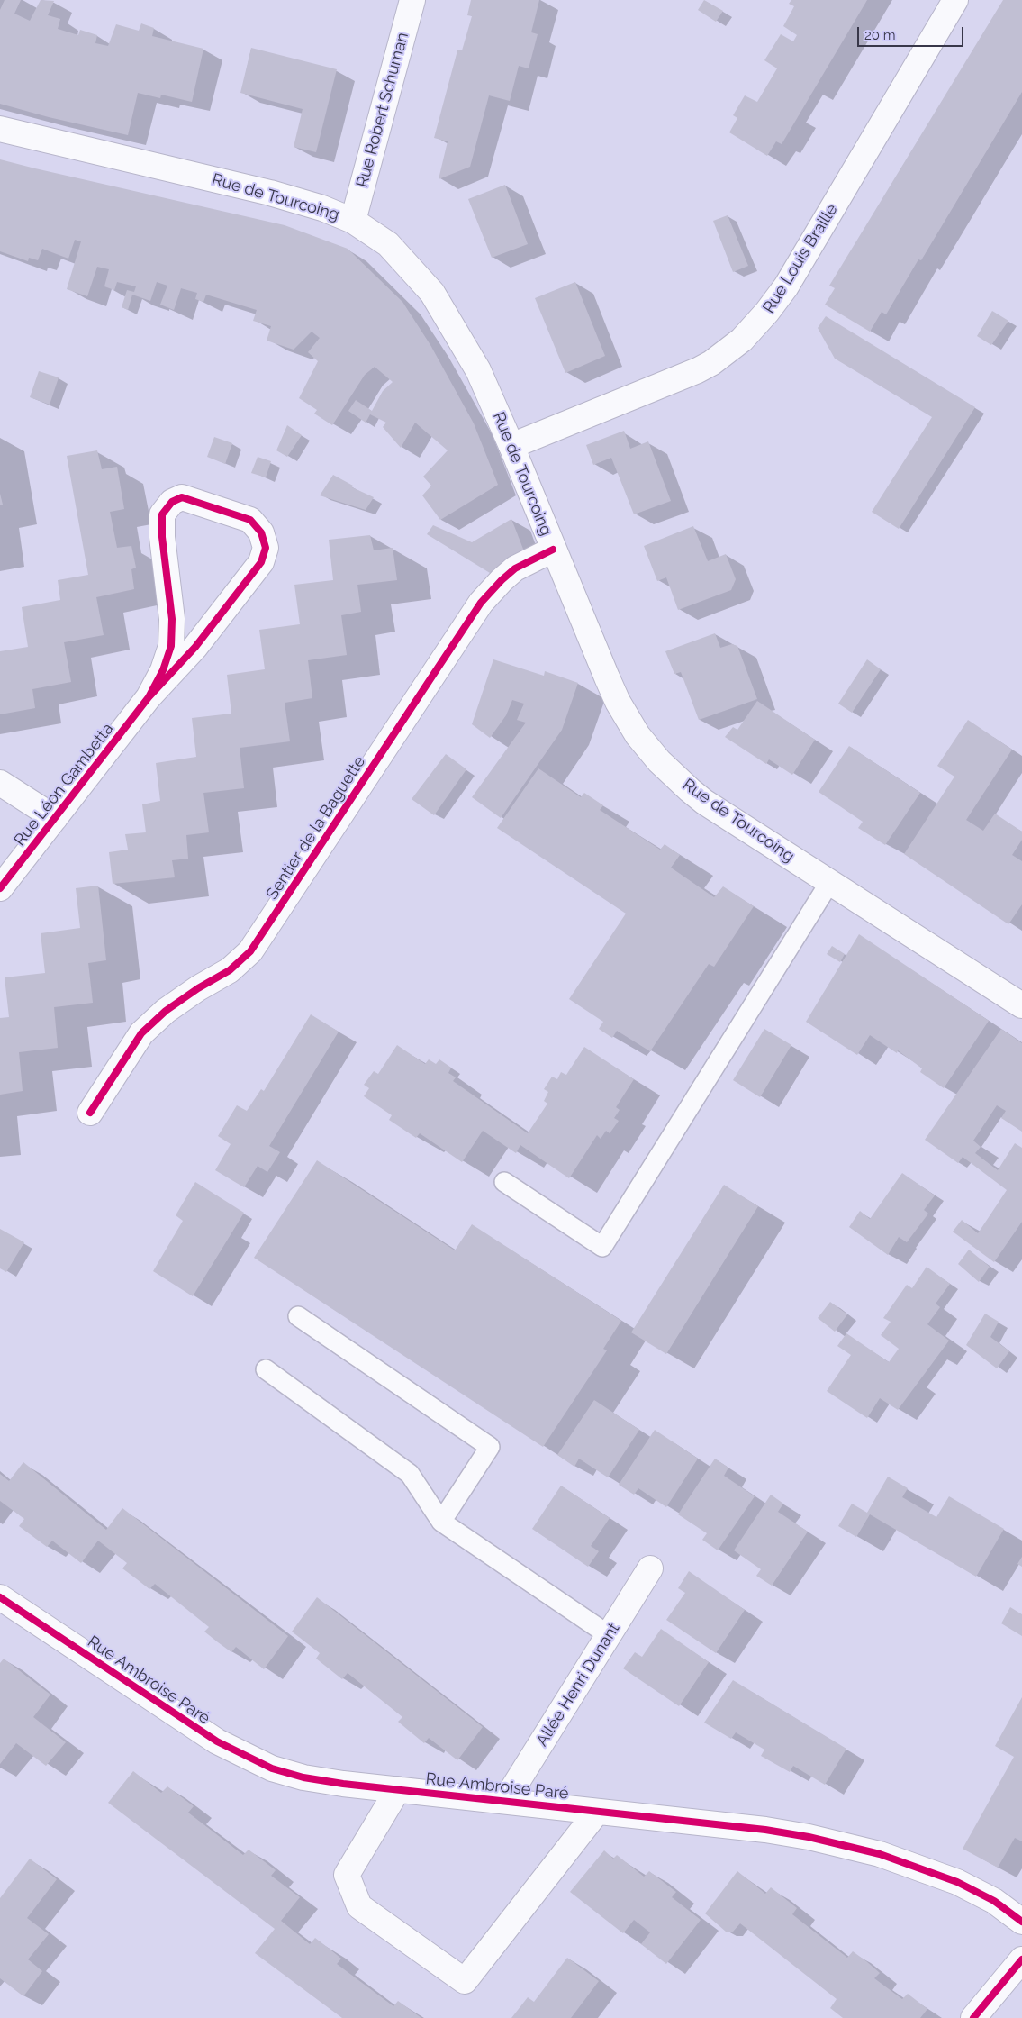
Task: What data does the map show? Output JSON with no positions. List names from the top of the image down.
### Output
{
  "streets": {
    "street": [
      "Rue Robert Schuman",
      "Rue de Tourcoing",
      "Rue Louis Braille",
      "Rue Léon Gambetta",
      "Sentier de la Baguette",
      "Rue Ambroise Paré",
      "Allée Henri Dunant"
    ]
  },
  "crossings": [
    ["Rue Robert Schuman", "Rue de Tourcoing"],
    ["Rue de Tourcoing", "Rue Louis Braille"],
    ["Rue de Tourcoing", "Sentier de la Baguette"],
    ["Rue Ambroise Paré", "Allée Henri Dunant"]
  ],
  "scale_bar": "20 m"
}
